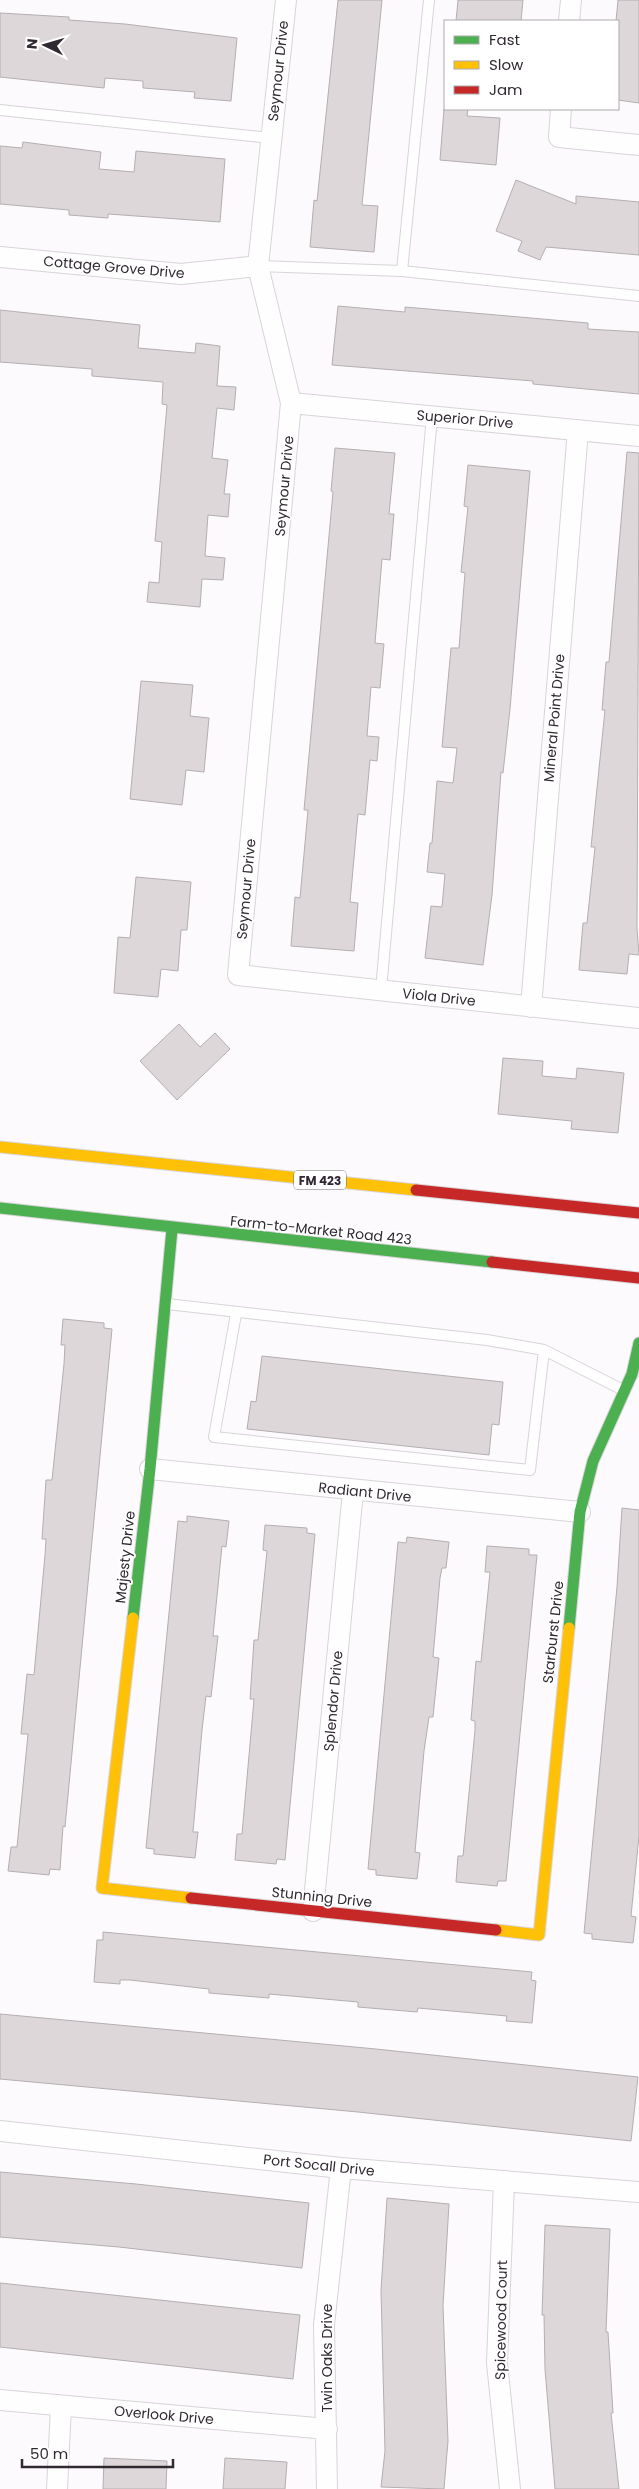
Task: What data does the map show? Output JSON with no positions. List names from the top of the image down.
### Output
{
  "streets": {
    "street": [
      "Seymour Drive",
      "Cottage Grove Drive",
      "Superior Drive",
      "Mineral Point Drive",
      "Viola Drive",
      "FM 423",
      "Farm-to-Market Road 423",
      "Radiant Drive",
      "Majesty Drive",
      "Starburst Drive",
      "Splendor Drive",
      "Stunning Drive",
      "Port Socall Drive",
      "Spicewood Court",
      "Twin Oaks Drive",
      "Overlook Drive"
    ]
  },
  "crossings": [
    ["Seymour Drive", "Cottage Grove Drive"],
    ["Seymour Drive", "Superior Drive"],
    ["Seymour Drive", "Viola Drive"],
    ["Superior Drive", "Mineral Point Drive"],
    ["Mineral Point Drive", "Viola Drive"],
    ["Farm-to-Market Road 423", "Majesty Drive"],
    ["Radiant Drive", "Majesty Drive"],
    ["Radiant Drive", "Starburst Drive"],
    ["Radiant Drive", "Splendor Drive"],
    ["Majesty Drive", "Stunning Drive"],
    ["Starburst Drive", "Stunning Drive"],
    ["Splendor Drive", "Stunning Drive"],
    ["Port Socall Drive", "Spicewood Court"],
    ["Port Socall Drive", "Twin Oaks Drive"],
    ["Twin Oaks Drive", "Overlook Drive"]
  ],
  "legend": ["Fast", "Slow", "Jam"],
  "scale_bar": "50 m",
  "north": "left"
}
